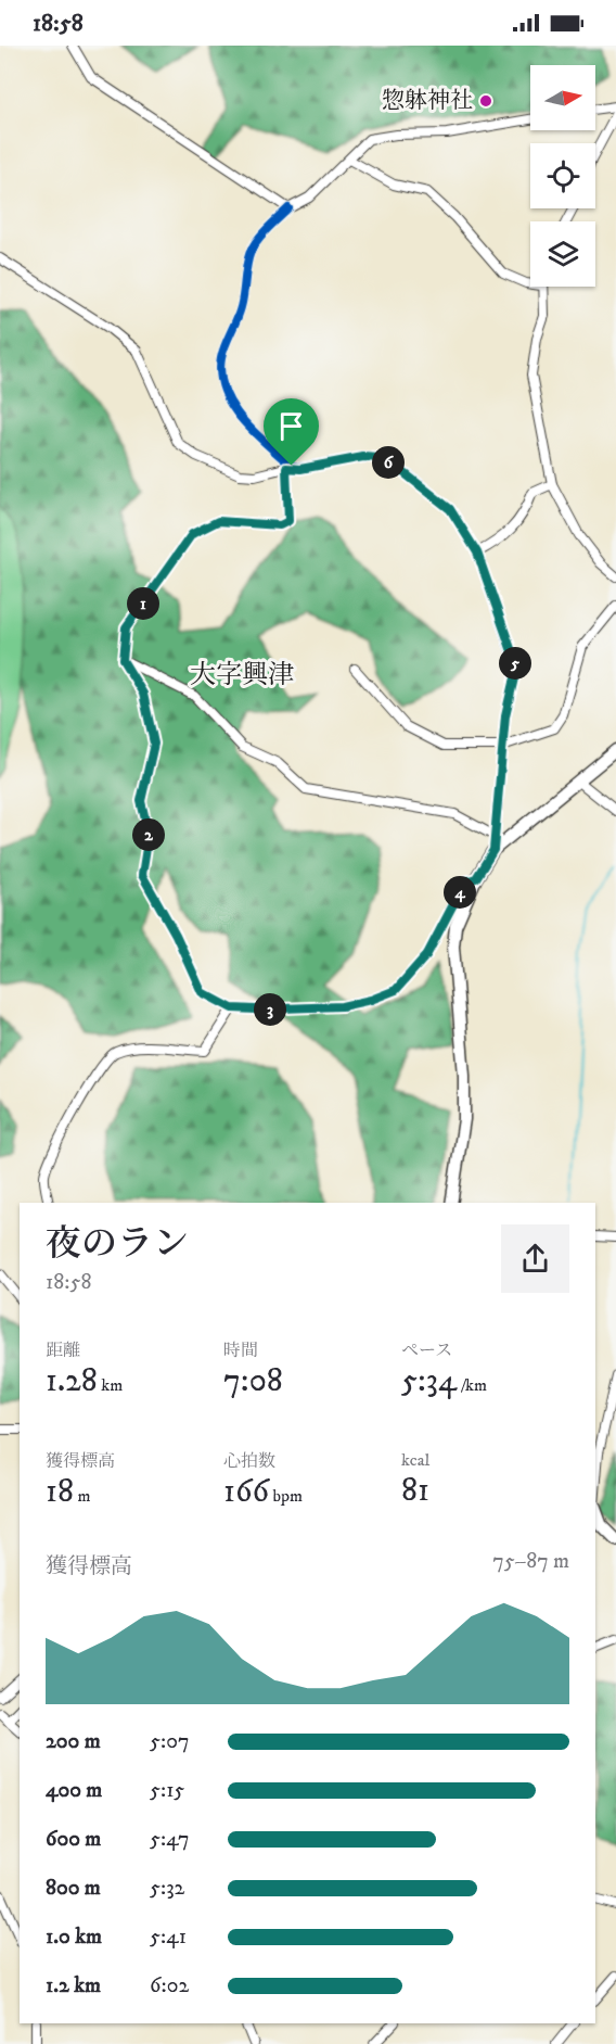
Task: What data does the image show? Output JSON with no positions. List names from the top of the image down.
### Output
{
  "districts": ["大字興津"],
  "places": ["惣躰神社"],
  "north": "right",
  "page": {
    "status": "18:58",
    "pins": [
      "6",
      "1",
      "5",
      "2",
      "4",
      "3"
    ],
    "heading": ["夜のラン", "18:58"],
    "stats": [
      ["距離", "1.28 km"],
      ["時間", "7:08"],
      ["ペース", "5:34 /km"],
      ["獲得標高", "18 m"],
      ["心拍数", "166 bpm"],
      ["kcal", "81"]
    ],
    "chart": ["獲得標高", "75–87 m"],
    "list": [
      {
        "name": "200 m",
        "note": "5:07"
      },
      {
        "name": "400 m",
        "note": "5:15"
      },
      {
        "name": "600 m",
        "note": "5:47"
      },
      {
        "name": "800 m",
        "note": "5:32"
      },
      {
        "name": "1.0 km",
        "note": "5:41"
      },
      {
        "name": "1.2 km",
        "note": "6:02"
      }
    ]
  }
}
